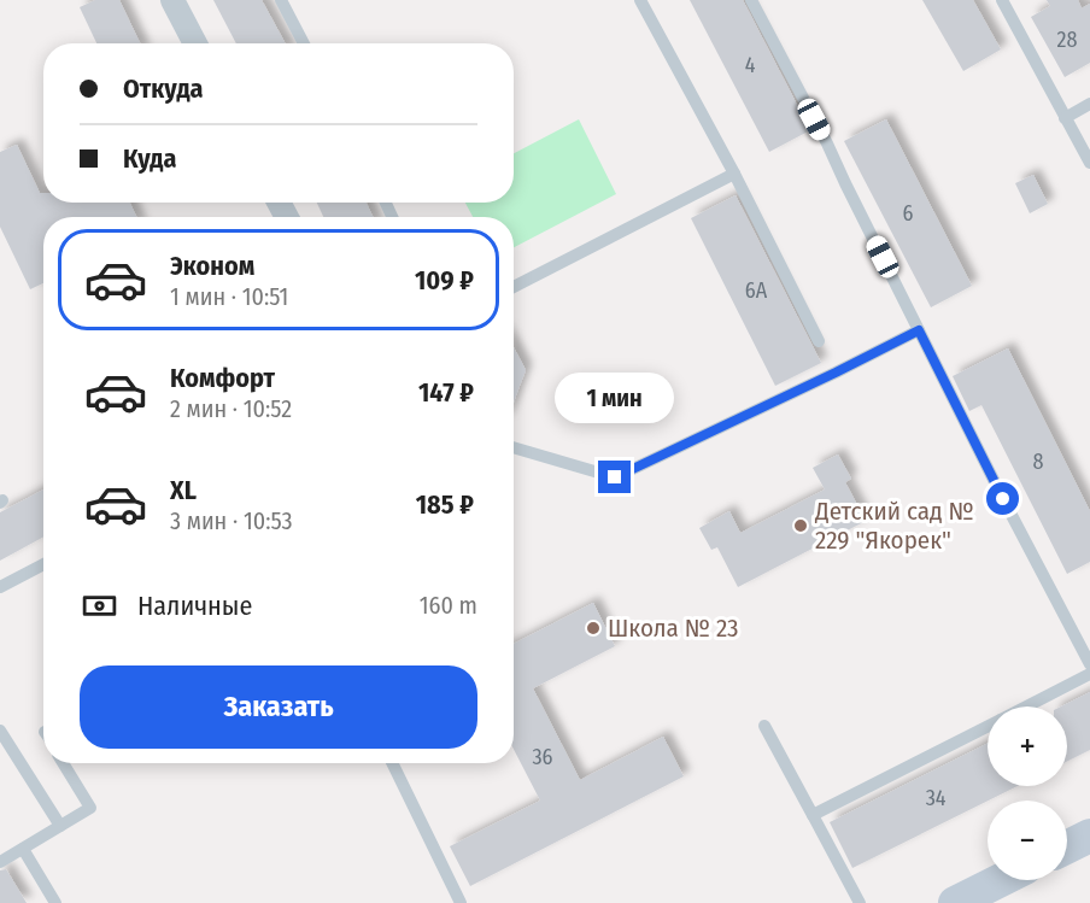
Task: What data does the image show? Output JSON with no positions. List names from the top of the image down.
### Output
{
  "places": ["Детский сад № 229 \"Якорек\"", "Школа № 23"],
  "house_numbers": [
    "28",
    "4",
    "6",
    "6А",
    "8",
    "36",
    "34"
  ],
  "page": {
    "banner": ["Откуда", "Куда"],
    "list": [
      {
        "name": "Эконом",
        "note": "1 мин · 10:51",
        "value": "109 ₽"
      },
      {
        "name": "Комфорт",
        "note": "2 мин · 10:52",
        "value": "147 ₽"
      },
      {
        "name": "XL",
        "note": "3 мин · 10:53",
        "value": "185 ₽"
      }
    ],
    "bubble": "1 мин",
    "pay": ["Наличные", "160 m"],
    "buttons": "Заказать",
    "map_buttons": ["+", "−"]
  }
}
